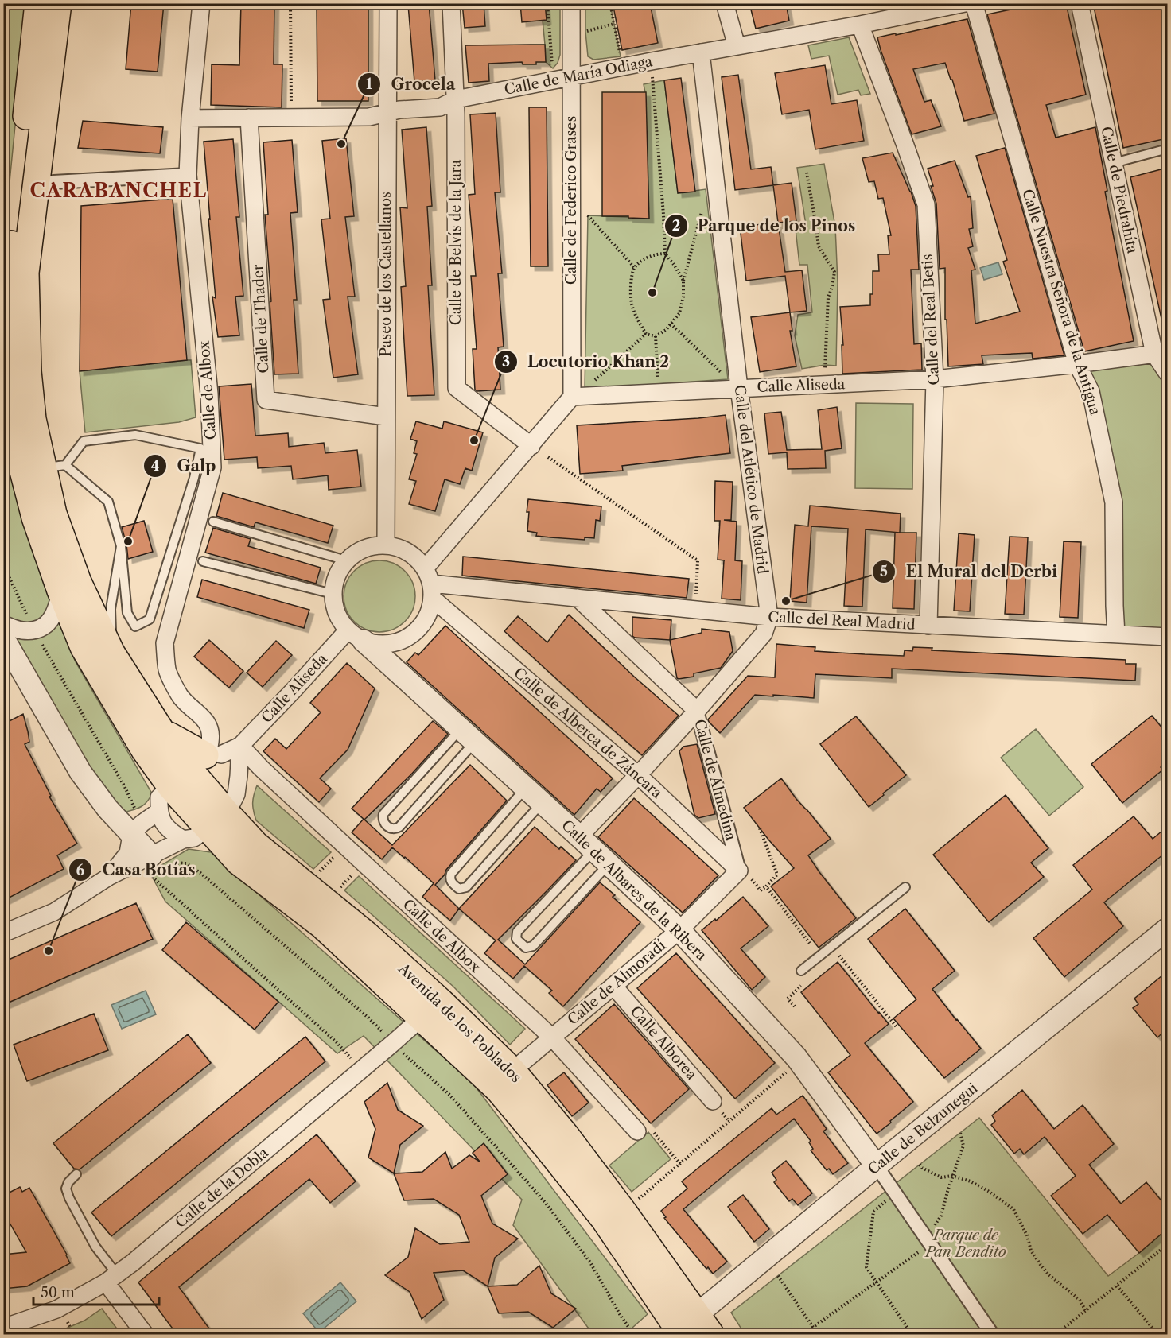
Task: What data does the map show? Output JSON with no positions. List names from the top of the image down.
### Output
{
  "streets": {
    "main road": ["Avenida de los Poblados"],
    "street": [
      "Calle de María Odiaga",
      "Calle de Piedrahíta",
      "Calle de Federico Grases",
      "Calle de Belvís de la Jara",
      "Paseo de los Castellanos",
      "Calle Nuestra Señora de la Antigua",
      "Calle de Thader",
      "Calle del Real Betis",
      "Calle Aliseda",
      "Calle de Albox",
      "Calle del Atlético de Madrid",
      "Calle del Real Madrid",
      "Calle de Alberca de Záncara",
      "Calle de Almedina",
      "Calle de Albares de la Ribera",
      "Calle de Almoradí",
      "Calle Alborea",
      "Calle de Belzunegui",
      "Calle de la Dobla"
    ]
  },
  "crossings": [
    ["Calle de María Odiaga", "Calle de Federico Grases"],
    ["Calle de María Odiaga", "Calle de Belvís de la Jara"],
    ["Calle de María Odiaga", "Paseo de los Castellanos"],
    ["Calle de María Odiaga", "Calle de Thader"],
    ["Calle de María Odiaga", "Calle del Real Betis"],
    ["Calle de María Odiaga", "Calle de Albox"],
    ["Calle de María Odiaga", "Calle del Atlético de Madrid"],
    ["Calle de Piedrahíta", "Calle Aliseda"],
    ["Calle de Federico Grases", "Calle Aliseda"],
    ["Paseo de los Castellanos", "Calle de Thader"],
    ["Paseo de los Castellanos", "Calle Aliseda"],
    ["Paseo de los Castellanos", "Calle del Real Madrid"],
    ["Paseo de los Castellanos", "Calle de Alberca de Záncara"],
    ["Paseo de los Castellanos", "Calle de Albares de la Ribera"],
    ["Calle Nuestra Señora de la Antigua", "Calle Aliseda"],
    ["Calle Nuestra Señora de la Antigua", "Calle del Real Madrid"],
    ["Calle del Real Betis", "Calle Aliseda"],
    ["Calle del Real Betis", "Calle del Real Madrid"],
    ["Calle Aliseda", "Calle de Albox"],
    ["Calle Aliseda", "Calle del Atlético de Madrid"],
    ["Calle Aliseda", "Calle del Real Madrid"],
    ["Calle Aliseda", "Calle de Alberca de Záncara"],
    ["Calle Aliseda", "Calle de Albares de la Ribera"],
    ["Calle de Albox", "Calle de Almoradí"],
    ["Calle del Atlético de Madrid", "Calle del Real Madrid"],
    ["Calle del Real Madrid", "Calle de Alberca de Záncara"],
    ["Calle del Real Madrid", "Calle de Almedina"],
    ["Calle del Real Madrid", "Calle de Albares de la Ribera"],
    ["Calle de Alberca de Záncara", "Calle de Almedina"],
    ["Calle de Alberca de Záncara", "Calle de Albares de la Ribera"],
    ["Calle de Alberca de Záncara", "Calle de Almoradí"],
    ["Calle de Almedina", "Calle de Almoradí"],
    ["Calle de Albares de la Ribera", "Calle de Almoradí"],
    ["Calle de Albares de la Ribera", "Calle de Belzunegui"],
    ["Calle de Almoradí", "Avenida de los Poblados"],
    ["Calle de Almoradí", "Calle Alborea"],
    ["Avenida de los Poblados", "Calle de Belzunegui"],
    ["Avenida de los Poblados", "Calle de la Dobla"]
  ],
  "districts": ["CARABANCHEL"],
  "parks": ["Parque de Pan Bendito"],
  "places": [
    "Grocela",
    "Parque de los Pinos",
    "Locutorio Khan 2",
    "Galp",
    "El Mural del Derbi",
    "Casa Botías"
  ],
  "scale_bar": "50 m"
}
